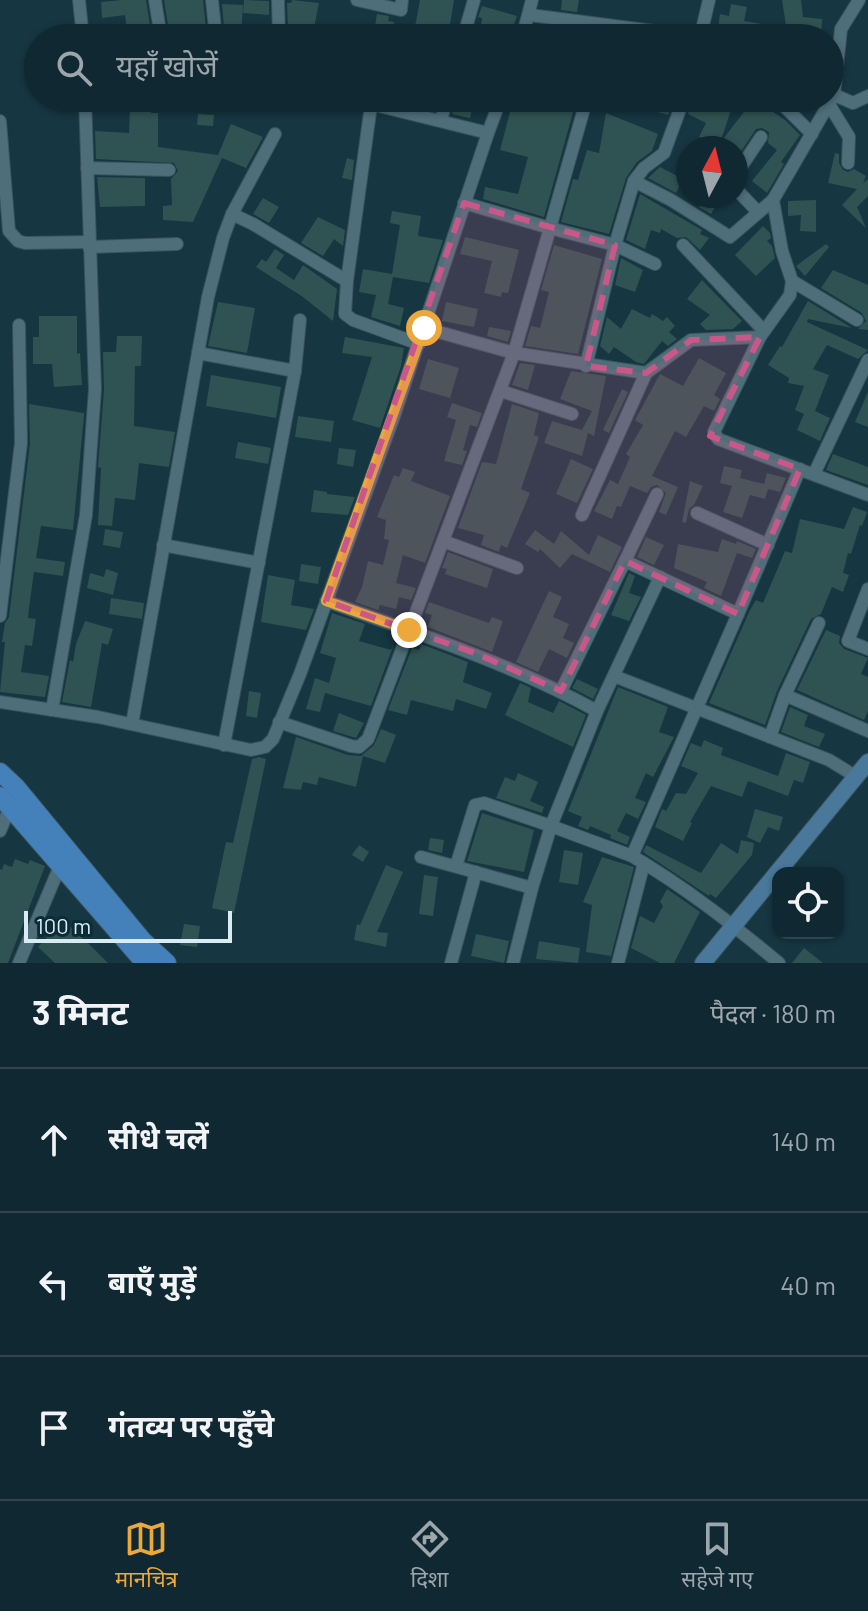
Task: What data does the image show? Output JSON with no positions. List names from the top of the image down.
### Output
{
  "scale_bar": "100 m",
  "north": "top",
  "page": {
    "search": "यहाँ खोजें",
    "scale": "100 m",
    "heading": ["3 मिनट", "पैदल · 180 m"],
    "list": [
      ["सीधे चलें", "140 m"],
      ["बाएँ मुड़ें", "40 m"],
      "गंतव्य पर पहुँचे"
    ],
    "nav": ["मानचित्र", "दिशा", "सहेजे गए"]
  }
}
